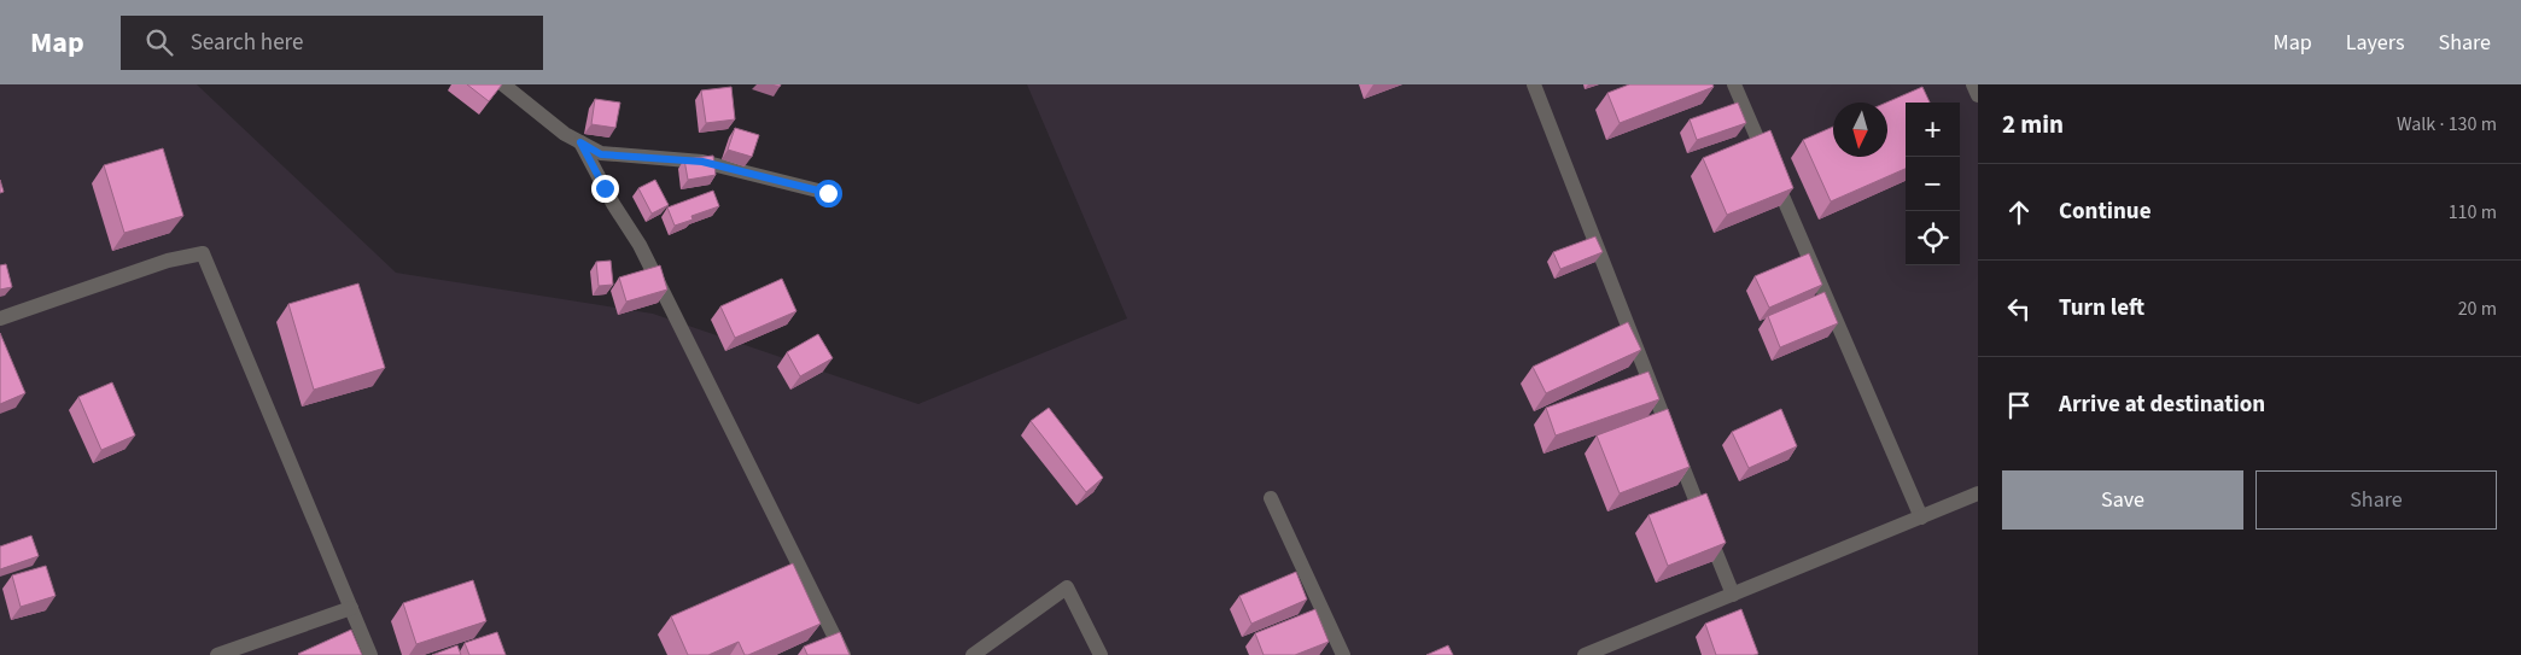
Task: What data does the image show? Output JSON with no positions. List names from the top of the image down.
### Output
{
  "north": "bottom",
  "page": {
    "header": "Map",
    "search": "Search here",
    "nav": ["Map", "Layers", "Share"],
    "heading": ["2 min", "Walk · 130 m"],
    "map_buttons": ["+", "−"],
    "list": [
      ["Continue", "110 m"],
      ["Turn left", "20 m"],
      "Arrive at destination"
    ],
    "buttons": ["Save", "Share"]
  }
}
